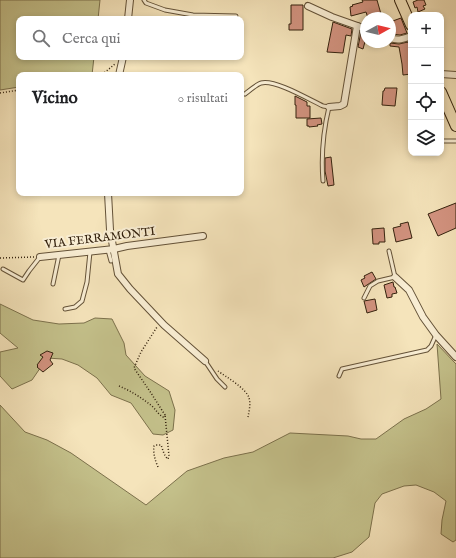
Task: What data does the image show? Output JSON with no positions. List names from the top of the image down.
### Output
{
  "streets": {
    "street": ["VIA FERRAMONTI"]
  },
  "north": "right",
  "page": {
    "map_buttons": ["+", "−"],
    "search": "Cerca qui",
    "heading": ["Vicino", "0 risultati"]
  }
}
